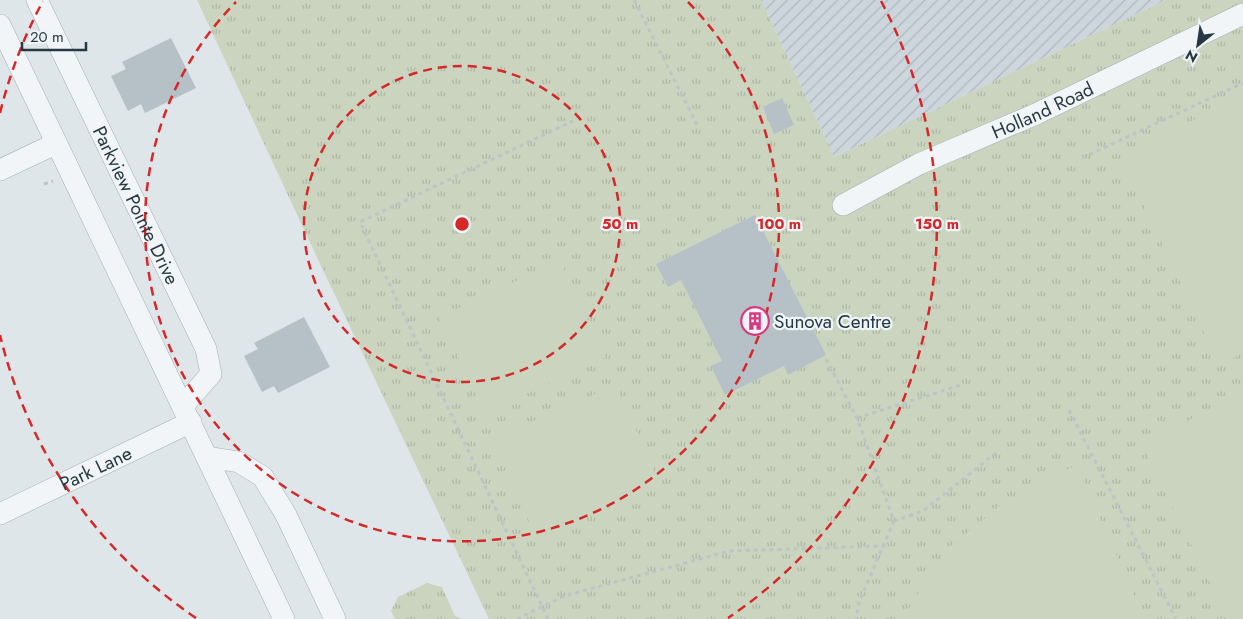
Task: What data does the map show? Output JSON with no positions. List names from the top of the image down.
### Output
{
  "streets": {
    "street": ["Holland Road", "Parkview Pointe Drive", "Park Lane"]
  },
  "crossings": [
    ["Parkview Pointe Drive", "Park Lane"]
  ],
  "places": {
    "building": ["Sunova Centre"]
  },
  "scale_bar": "20 m",
  "north": "bottom left",
  "rings": ["50 m", "100 m", "150 m"]
}
